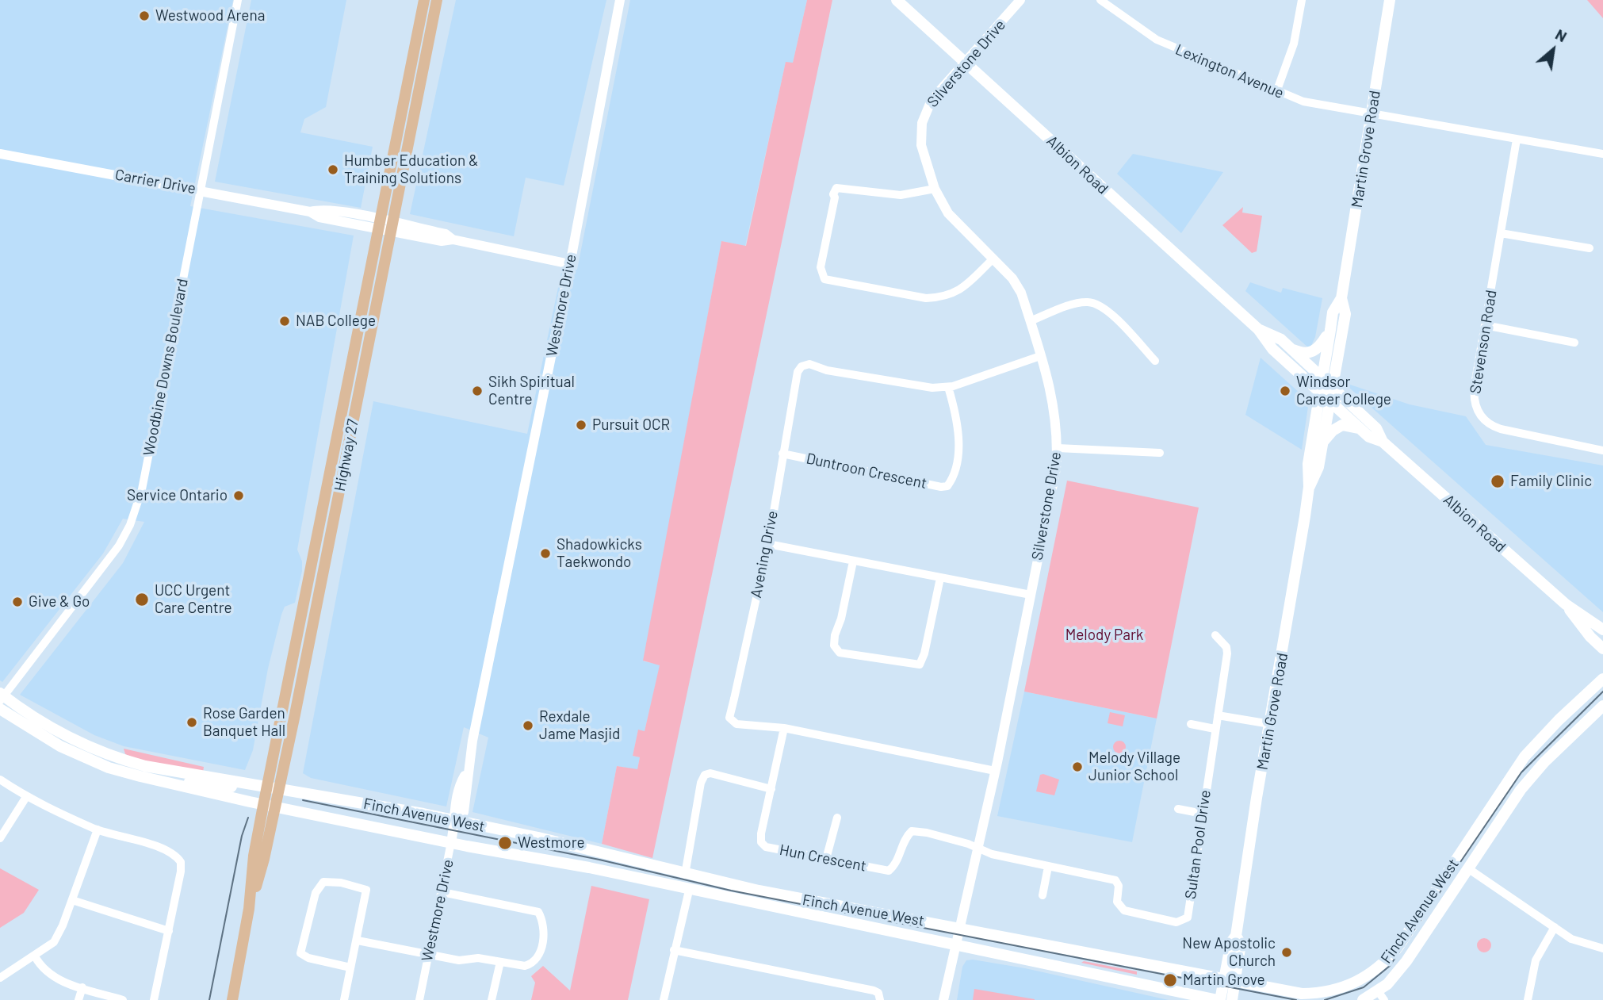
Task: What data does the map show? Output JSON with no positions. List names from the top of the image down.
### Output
{
  "streets": {
    "main road": [
      "Martin Grove Road",
      "Albion Road",
      "Highway 27",
      "Finch Avenue West"
    ],
    "street": [
      "Silverstone Drive",
      "Lexington Avenue",
      "Carrier Drive",
      "Westmore Drive",
      "Stevenson Road",
      "Woodbine Downs Boulevard",
      "Duntroon Crescent",
      "Avening Drive",
      "Sultan Pool Drive",
      "Hun Crescent"
    ]
  },
  "crossings": [
    ["Silverstone Drive", "Albion Road"],
    ["Silverstone Drive", "Avening Drive"],
    ["Silverstone Drive", "Finch Avenue West"],
    ["Silverstone Drive", "Sultan Pool Drive"],
    ["Silverstone Drive", "Hun Crescent"],
    ["Lexington Avenue", "Martin Grove Road"],
    ["Lexington Avenue", "Stevenson Road"],
    ["Martin Grove Road", "Albion Road"],
    ["Martin Grove Road", "Finch Avenue West"],
    ["Carrier Drive", "Westmore Drive"],
    ["Carrier Drive", "Woodbine Downs Boulevard"],
    ["Carrier Drive", "Highway 27"],
    ["Westmore Drive", "Finch Avenue West"],
    ["Woodbine Downs Boulevard", "Finch Avenue West"],
    ["Highway 27", "Finch Avenue West"],
    ["Duntroon Crescent", "Avening Drive"],
    ["Avening Drive", "Hun Crescent"],
    ["Sultan Pool Drive", "Hun Crescent"]
  ],
  "parks": ["Melody Park"],
  "places": [
    "Westwood Arena",
    "Humber Education & Training Solutions",
    "NAB College",
    "Sikh Spiritual Centre",
    "Windsor Career College",
    "Pursuit OCR",
    "Family Clinic",
    "Service Ontario",
    "Shadowkicks Taekwondo",
    "UCC Urgent Care Centre",
    "Give & Go",
    "Rose Garden Banquet Hall",
    "Rexdale Jame Masjid",
    "Melody Village Junior School",
    "Westmore",
    "New Apostolic Church",
    "Martin Grove"
  ],
  "north": "top right"
}
